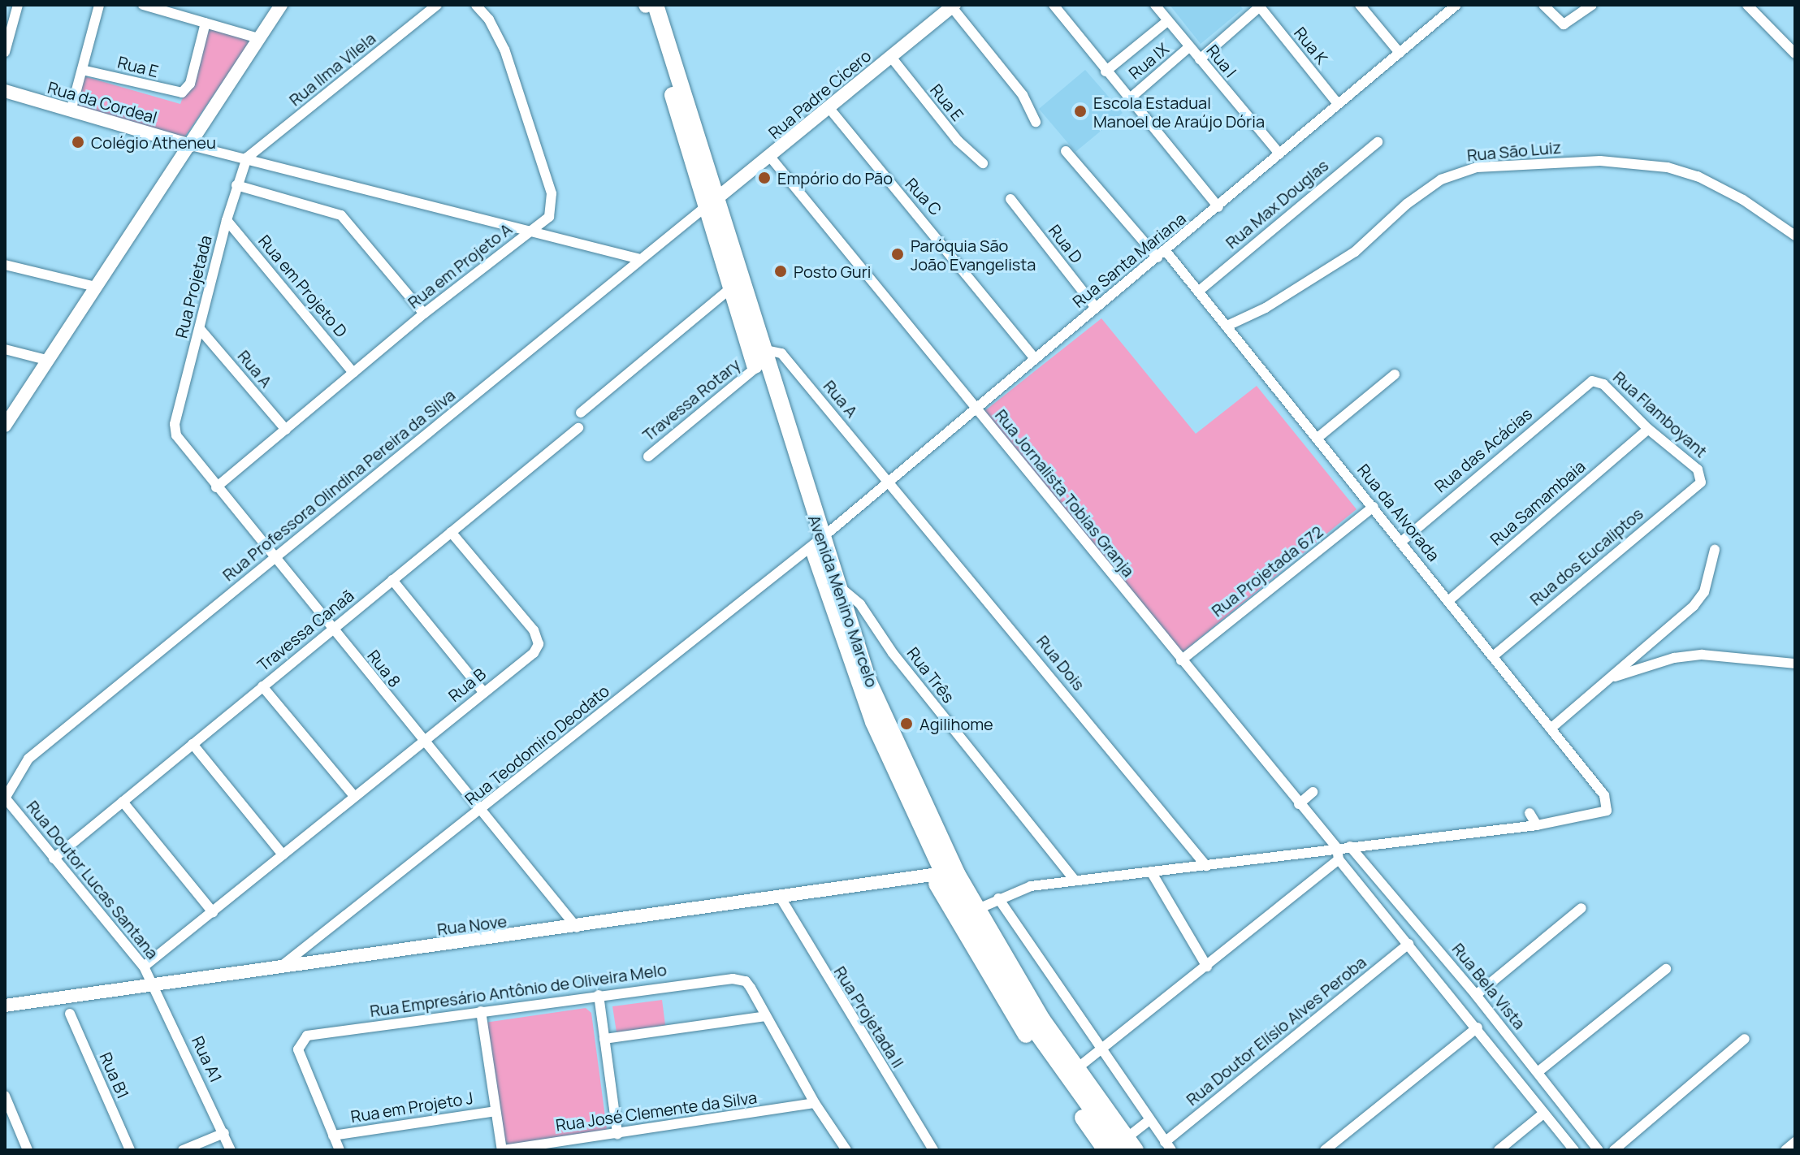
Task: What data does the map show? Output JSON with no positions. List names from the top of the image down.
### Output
{
  "streets": {
    "main road": ["Avenida Menino Marcelo"],
    "street": [
      "Rua K",
      "Rua IX",
      "Rua I",
      "Rua E",
      "Rua Ilma Vilela",
      "Rua Padre Cícero",
      "Rua da Cordeal",
      "Rua São Luiz",
      "Rua C",
      "Rua Max Douglas",
      "Rua D",
      "Rua Santa Mariana",
      "Rua em Projeto A",
      "Rua em Projeto D",
      "Rua Projetada",
      "Rua A",
      "Travessa Rotary",
      "Rua Flamboyant",
      "Rua das Acácias",
      "Rua Professora Olindina Pereira da Silva",
      "Rua Jornalista Tobias Granja",
      "Rua Samambaia",
      "Rua da Alvorada",
      "Rua dos Eucaliptos",
      "Rua Projetada 672",
      "Travessa Canaã",
      "Rua Dois",
      "Rua 8",
      "Rua Três",
      "Rua B",
      "Rua Teodomiro Deodato",
      "Rua Doutor Lucas Santana",
      "Rua Nove",
      "Rua Bela Vista",
      "Rua Empresário Antônio de Oliveira Melo",
      "Rua Projetada II",
      "Rua Doutor Elísio Alves Peroba",
      "Rua A1",
      "Rua B1",
      "Rua em Projeto J",
      "Rua José Clemente da Silva"
    ]
  },
  "crossings": [
    ["Rua K", "Rua Santa Mariana"],
    ["Rua IX", "Rua I"],
    ["Rua I", "Rua Santa Mariana"],
    ["Rua E", "Rua Padre Cícero"],
    ["Rua Ilma Vilela", "Rua Projetada"],
    ["Rua Padre Cícero", "Rua C"],
    ["Rua Padre Cícero", "Rua Professora Olindina Pereira da Silva"],
    ["Rua Padre Cícero", "Rua Jornalista Tobias Granja"],
    ["Rua Padre Cícero", "Avenida Menino Marcelo"],
    ["Rua São Luiz", "Rua da Alvorada"],
    ["Rua C", "Rua Santa Mariana"],
    ["Rua Max Douglas", "Rua da Alvorada"],
    ["Rua D", "Rua Santa Mariana"],
    ["Rua Santa Mariana", "Rua A"],
    ["Rua Santa Mariana", "Rua Jornalista Tobias Granja"],
    ["Rua Santa Mariana", "Rua da Alvorada"],
    ["Rua Santa Mariana", "Avenida Menino Marcelo"],
    ["Rua Santa Mariana", "Rua Dois"],
    ["Rua Santa Mariana", "Rua Teodomiro Deodato"],
    ["Rua em Projeto A", "Rua em Projeto D"],
    ["Rua em Projeto A", "Rua A"],
    ["Rua em Projeto A", "Rua 8"],
    ["Rua em Projeto D", "Rua Projetada"],
    ["Rua Projetada", "Rua A"],
    ["Rua Projetada", "Rua 8"],
    ["Rua A", "Avenida Menino Marcelo"],
    ["Rua A", "Rua Dois"],
    ["Travessa Rotary", "Avenida Menino Marcelo"],
    ["Rua Flamboyant", "Rua das Acácias"],
    ["Rua Flamboyant", "Rua Samambaia"],
    ["Rua Flamboyant", "Rua dos Eucaliptos"],
    ["Rua das Acácias", "Rua da Alvorada"],
    ["Rua Professora Olindina Pereira da Silva", "Avenida Menino Marcelo"],
    ["Rua Professora Olindina Pereira da Silva", "Rua 8"],
    ["Rua Professora Olindina Pereira da Silva", "Rua Doutor Lucas Santana"],
    ["Rua Jornalista Tobias Granja", "Rua Projetada 672"],
    ["Rua Samambaia", "Rua da Alvorada"],
    ["Rua da Alvorada", "Rua dos Eucaliptos"],
    ["Rua da Alvorada", "Rua Projetada 672"],
    ["Avenida Menino Marcelo", "Rua Três"],
    ["Avenida Menino Marcelo", "Rua Teodomiro Deodato"],
    ["Avenida Menino Marcelo", "Rua Nove"],
    ["Travessa Canaã", "Rua 8"],
    ["Travessa Canaã", "Rua B"],
    ["Travessa Canaã", "Rua Doutor Lucas Santana"],
    ["Rua 8", "Rua B"],
    ["Rua 8", "Rua Teodomiro Deodato"],
    ["Rua 8", "Rua Nove"],
    ["Rua B", "Rua Doutor Lucas Santana"],
    ["Rua Teodomiro Deodato", "Rua Nove"],
    ["Rua Doutor Lucas Santana", "Rua Nove"],
    ["Rua Doutor Lucas Santana", "Rua A1"],
    ["Rua Nove", "Rua Projetada II"],
    ["Rua Nove", "Rua A1"],
    ["Rua Empresário Antônio de Oliveira Melo", "Rua em Projeto J"]
  ],
  "places": [
    "Escola Estadual Manoel de Araújo Dória",
    "Colégio Atheneu",
    "Empório do Pão",
    "Paróquia São João Evangelista",
    "Posto Guri",
    "Agilihome"
  ]
}
